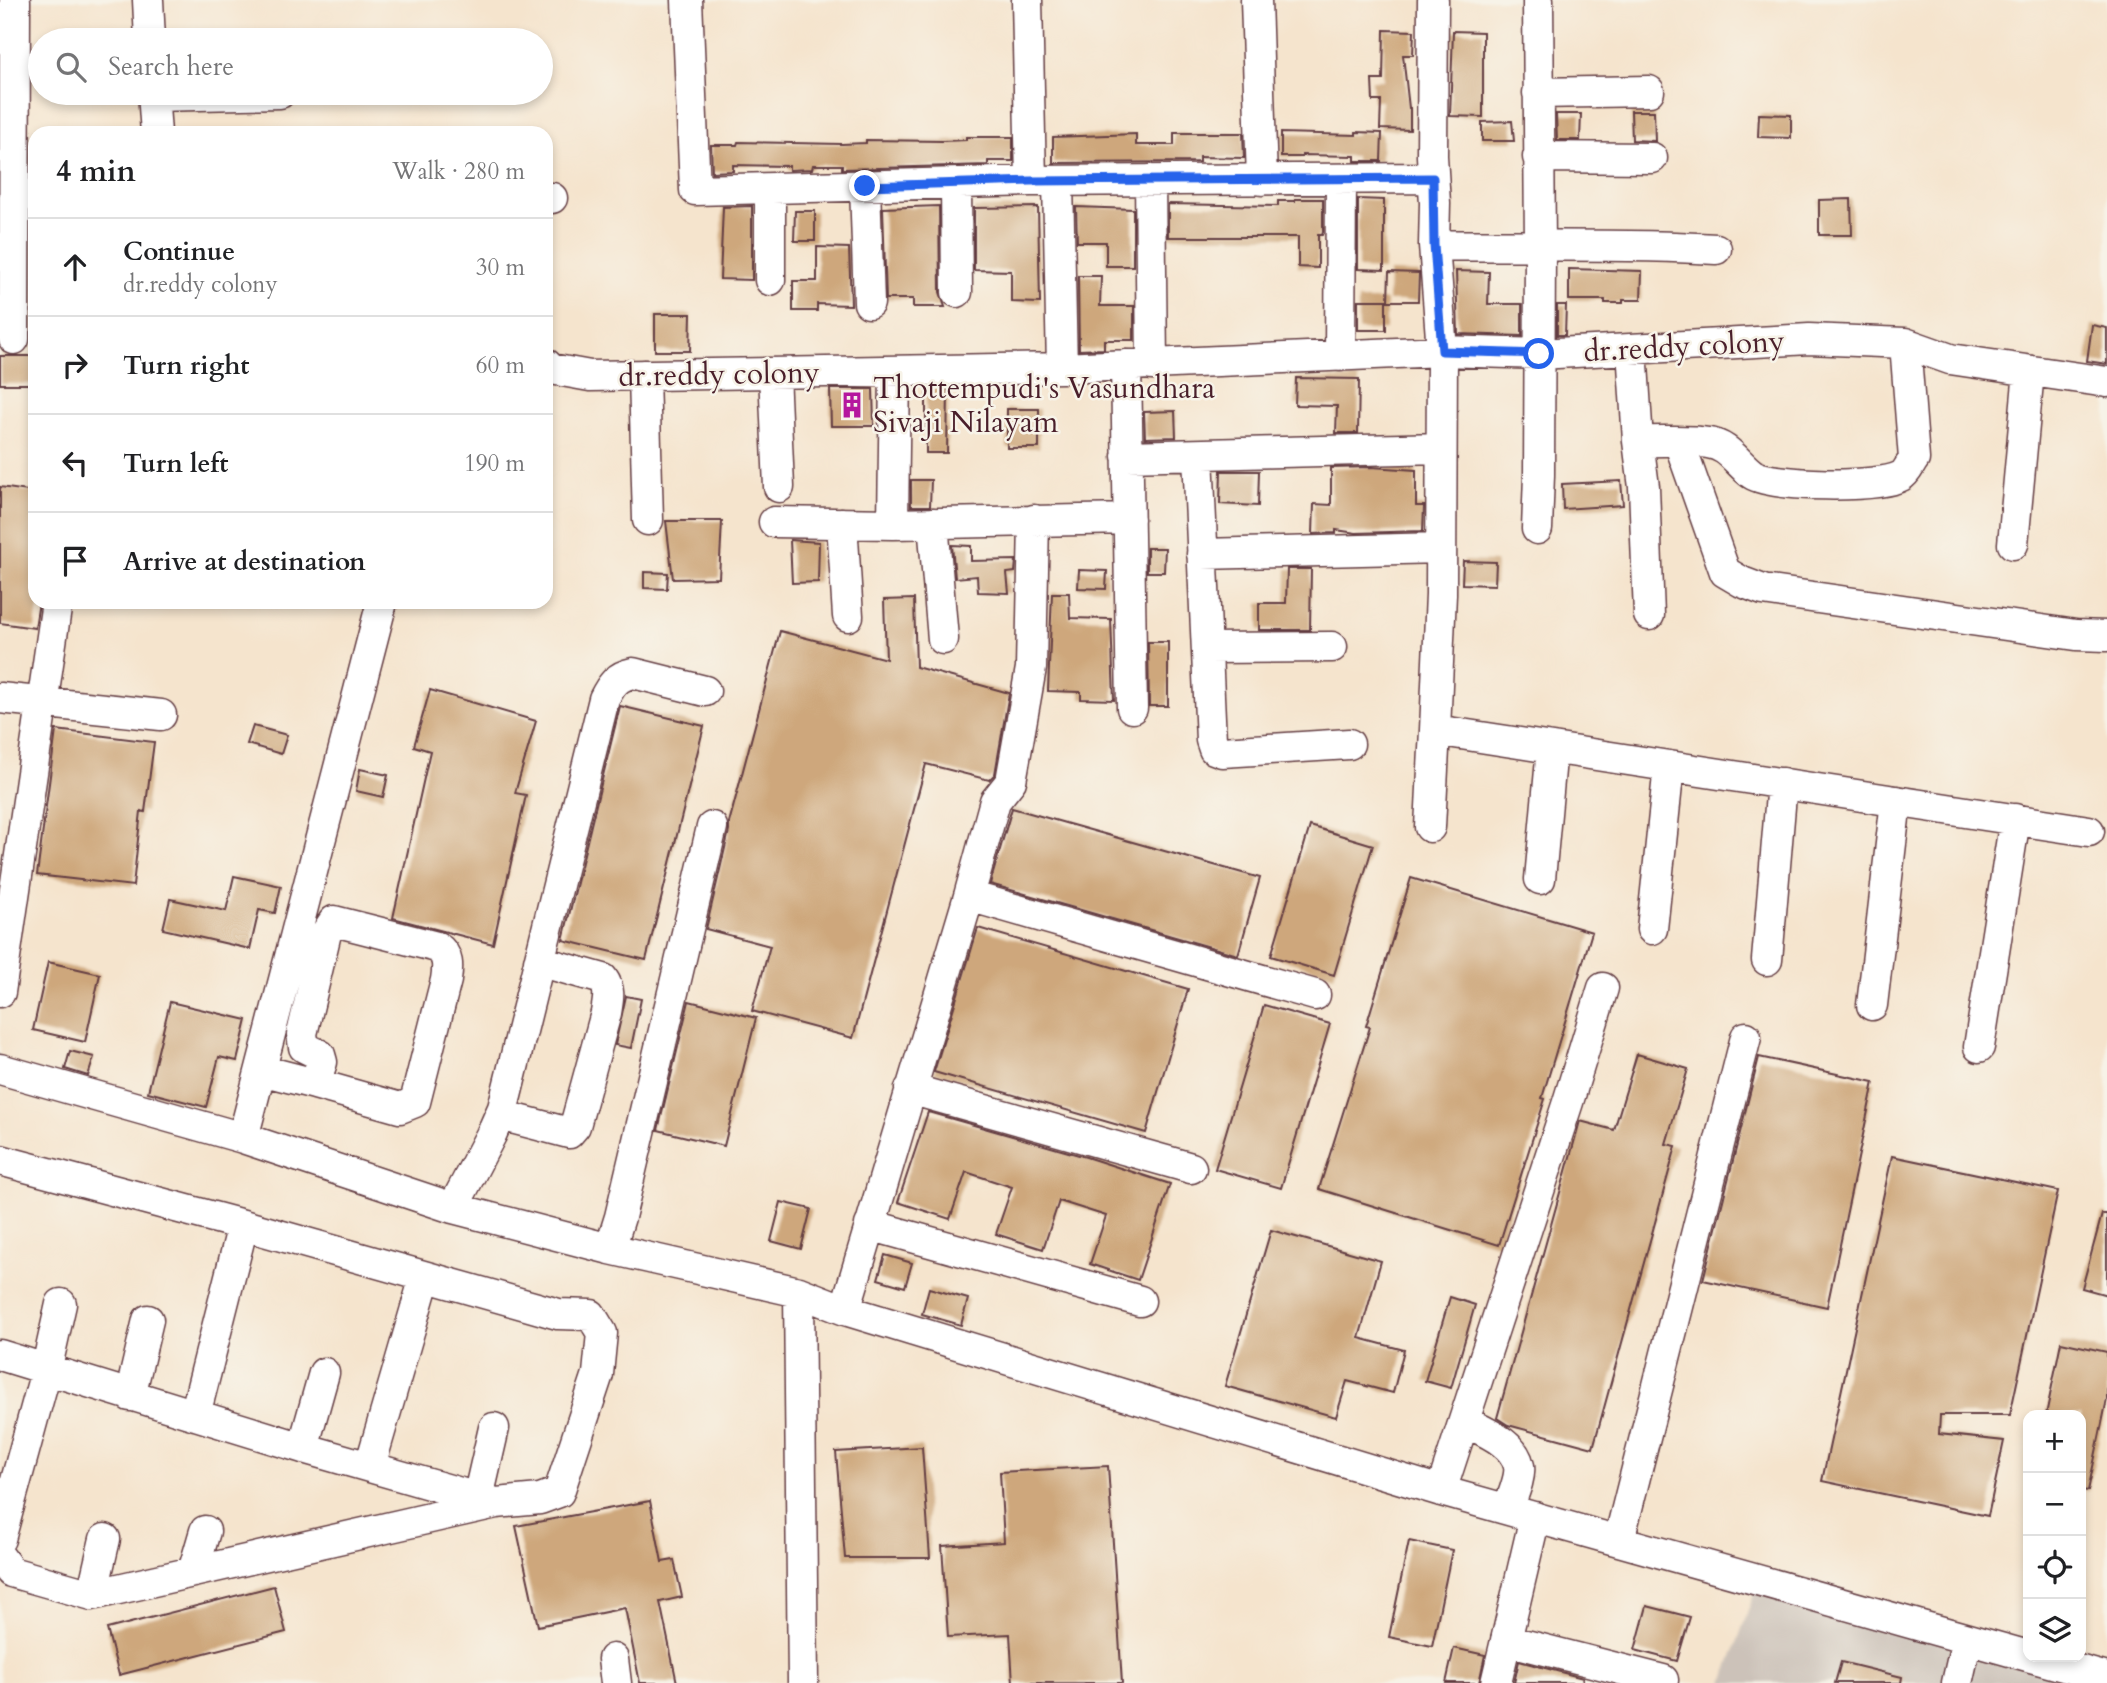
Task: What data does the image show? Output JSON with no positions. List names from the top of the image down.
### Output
{
  "streets": {
    "street": ["dr.reddy colony"]
  },
  "places": {
    "building": ["Thottempudi's Vasundhara Sivaji Nilayam"]
  },
  "page": {
    "search": "Search here",
    "heading": ["4 min", "Walk · 280 m"],
    "list": [
      ["Continue", "dr.reddy colony", "30 m"],
      ["Turn right", "60 m"],
      ["Turn left", "190 m"],
      "Arrive at destination"
    ],
    "map_buttons": ["+", "−"]
  }
}
